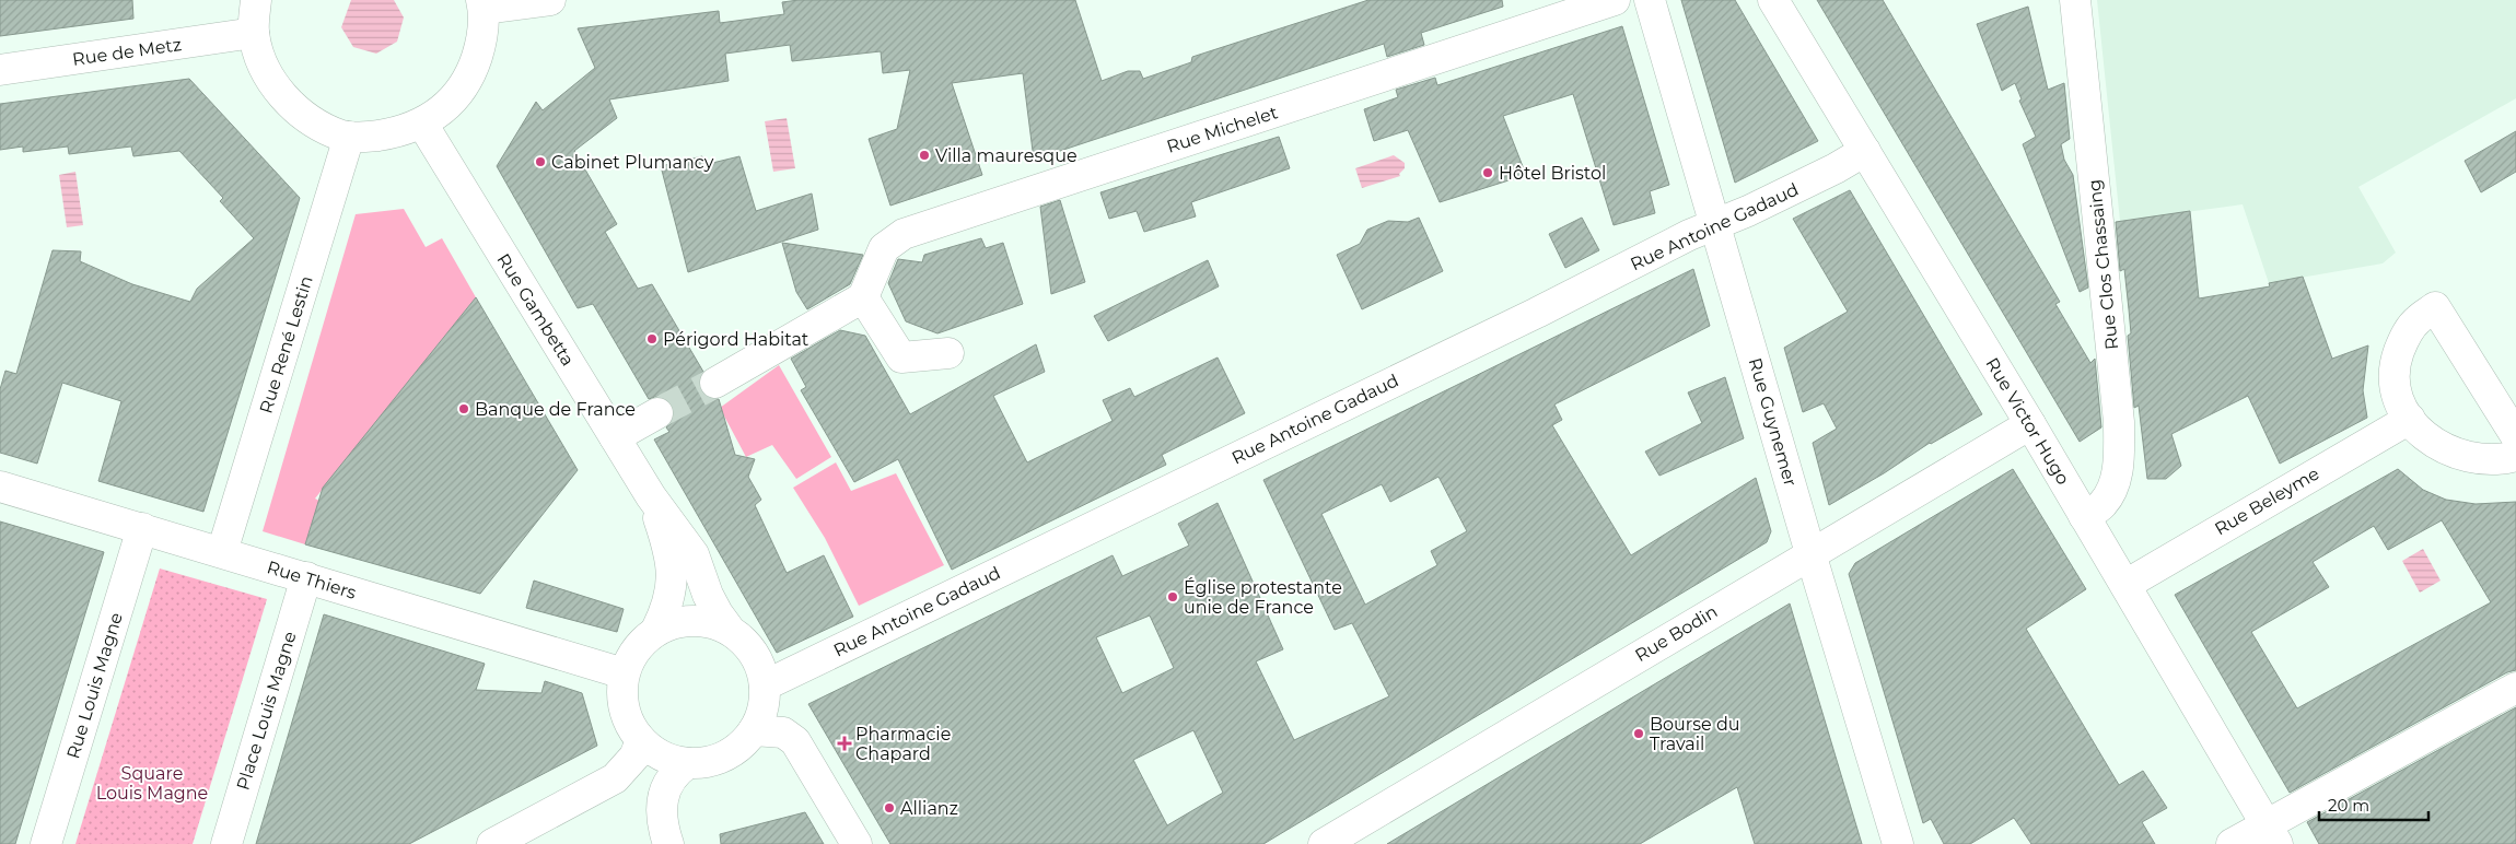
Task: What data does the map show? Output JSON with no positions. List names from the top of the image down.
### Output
{
  "streets": {
    "street": [
      "Rue de Metz",
      "Rue Michelet",
      "Rue Antoine Gadaud",
      "Rue Clos Chassaing",
      "Rue Gambetta",
      "Rue René Lestin",
      "Rue Victor Hugo",
      "Rue Guynemer",
      "Rue Beleyme",
      "Rue Thiers",
      "Rue Bodin",
      "Rue Louis Magne",
      "Place Louis Magne"
    ]
  },
  "crossings": [
    ["Rue Antoine Gadaud", "Rue Gambetta"],
    ["Rue Antoine Gadaud", "Rue Victor Hugo"],
    ["Rue Antoine Gadaud", "Rue Guynemer"],
    ["Rue Antoine Gadaud", "Rue Thiers"],
    ["Rue Clos Chassaing", "Rue Victor Hugo"],
    ["Rue Gambetta", "Rue Thiers"],
    ["Rue René Lestin", "Rue Thiers"],
    ["Rue Victor Hugo", "Rue Beleyme"],
    ["Rue Victor Hugo", "Rue Bodin"],
    ["Rue Guynemer", "Rue Bodin"],
    ["Rue Thiers", "Rue Louis Magne"],
    ["Rue Thiers", "Place Louis Magne"]
  ],
  "parks": ["Square Louis Magne"],
  "places": {
    "other": [
      "Villa mauresque",
      "Cabinet Plumancy",
      "Hôtel Bristol",
      "Périgord Habitat",
      "Banque de France",
      "Église protestante unie de France",
      "Bourse du Travail",
      "Allianz"
    ],
    "health": ["Pharmacie Chapard"]
  },
  "scale_bar": "20 m"
}
